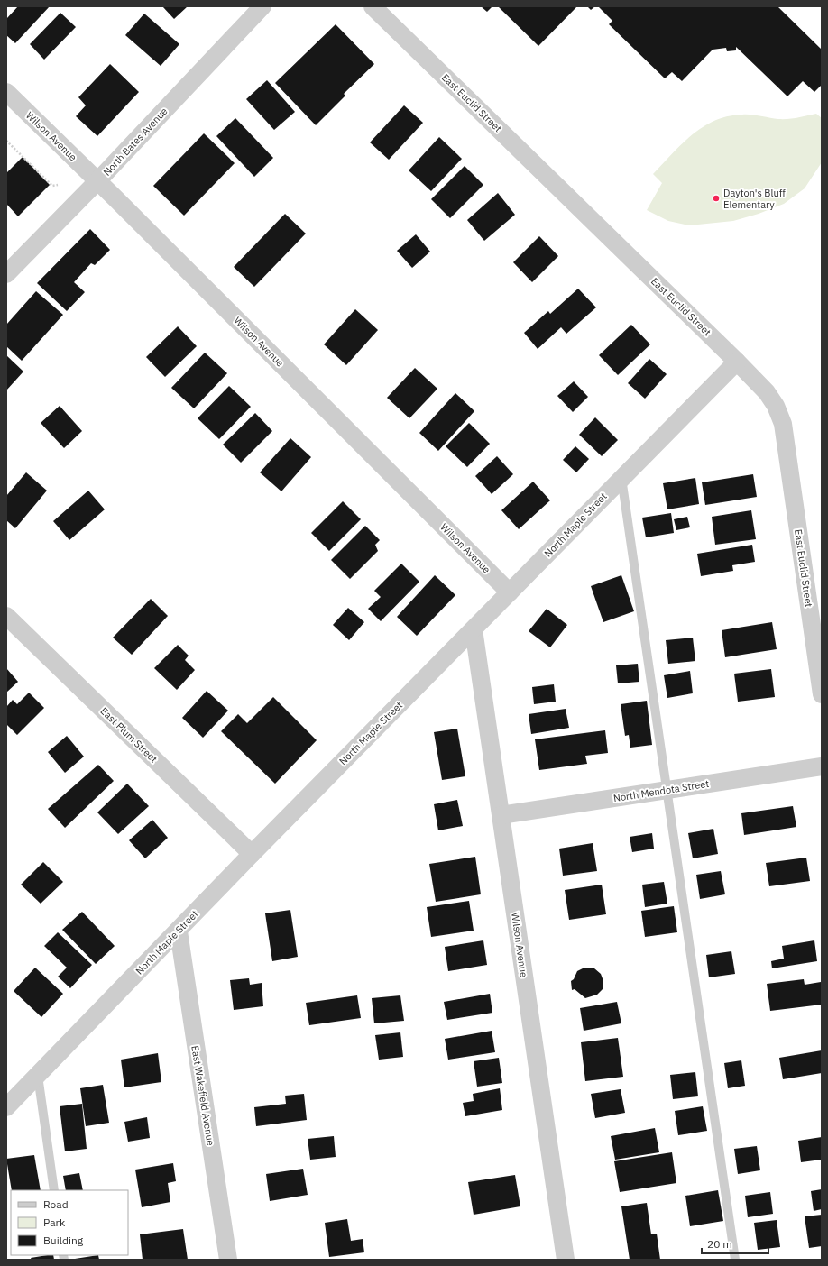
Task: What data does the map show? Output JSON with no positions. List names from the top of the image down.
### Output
{
  "streets": {
    "street": [
      "East Euclid Street",
      "Wilson Avenue",
      "North Bates Avenue",
      "North Maple Street",
      "East Plum Street",
      "North Mendota Street",
      "East Wakefield Avenue"
    ]
  },
  "crossings": [
    ["East Euclid Street", "North Maple Street"],
    ["Wilson Avenue", "North Bates Avenue"],
    ["Wilson Avenue", "North Maple Street"],
    ["Wilson Avenue", "North Mendota Street"],
    ["North Maple Street", "East Plum Street"],
    ["North Maple Street", "East Wakefield Avenue"]
  ],
  "places": ["Dayton's Bluff Elementary"],
  "legend": ["Road", "Park", "Building"],
  "scale_bar": "20 m"
}
